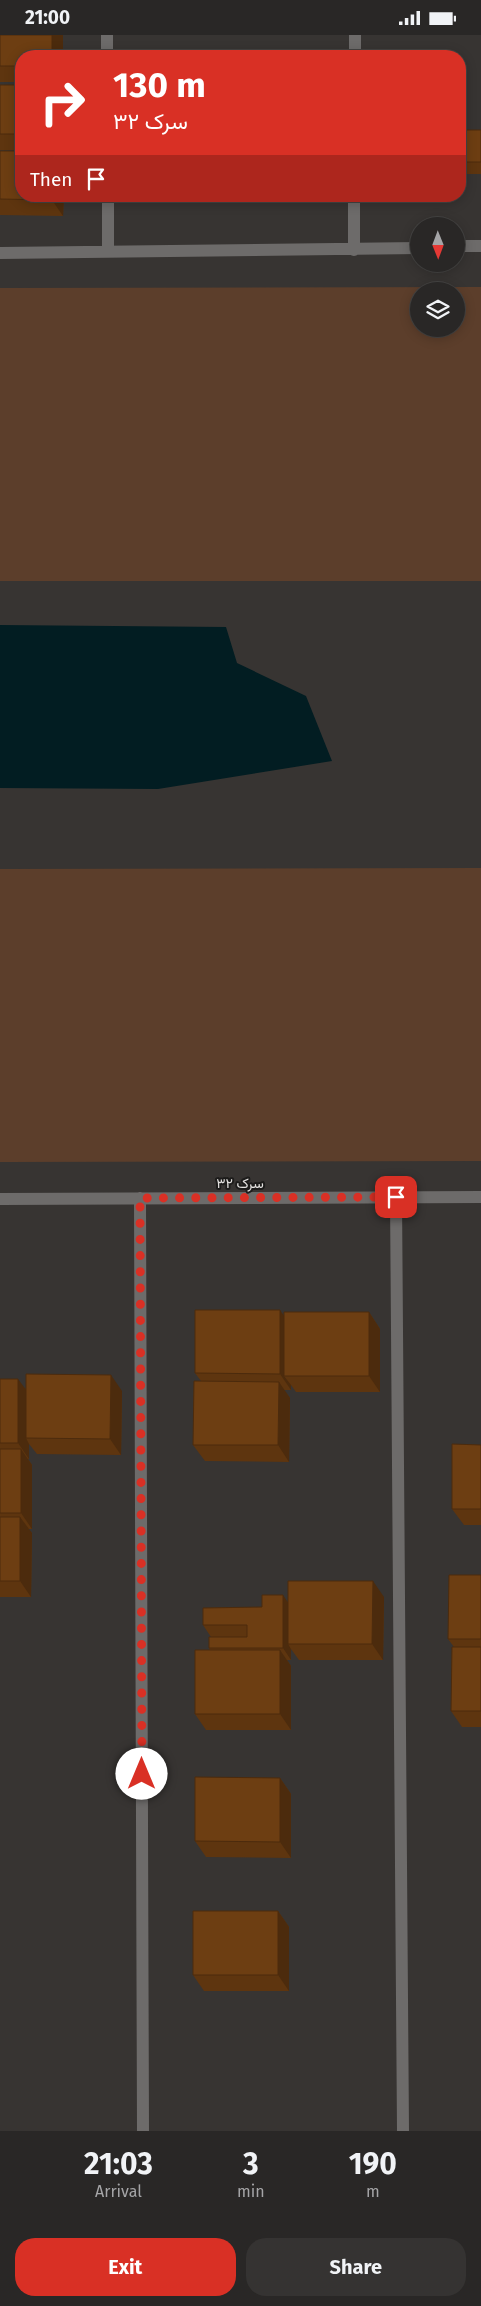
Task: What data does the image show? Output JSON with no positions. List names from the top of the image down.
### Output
{
  "streets": {
    "street": ["سرک ۳۲"]
  },
  "north": "bottom",
  "page": {
    "status": "21:00",
    "turn": ["130 m", "سرک ۳۲"],
    "then": "Then",
    "eta": [
      "21:03",
      "Arrival",
      "3",
      "min",
      "190",
      "m"
    ],
    "buttons": ["Exit", "Share"]
  }
}
